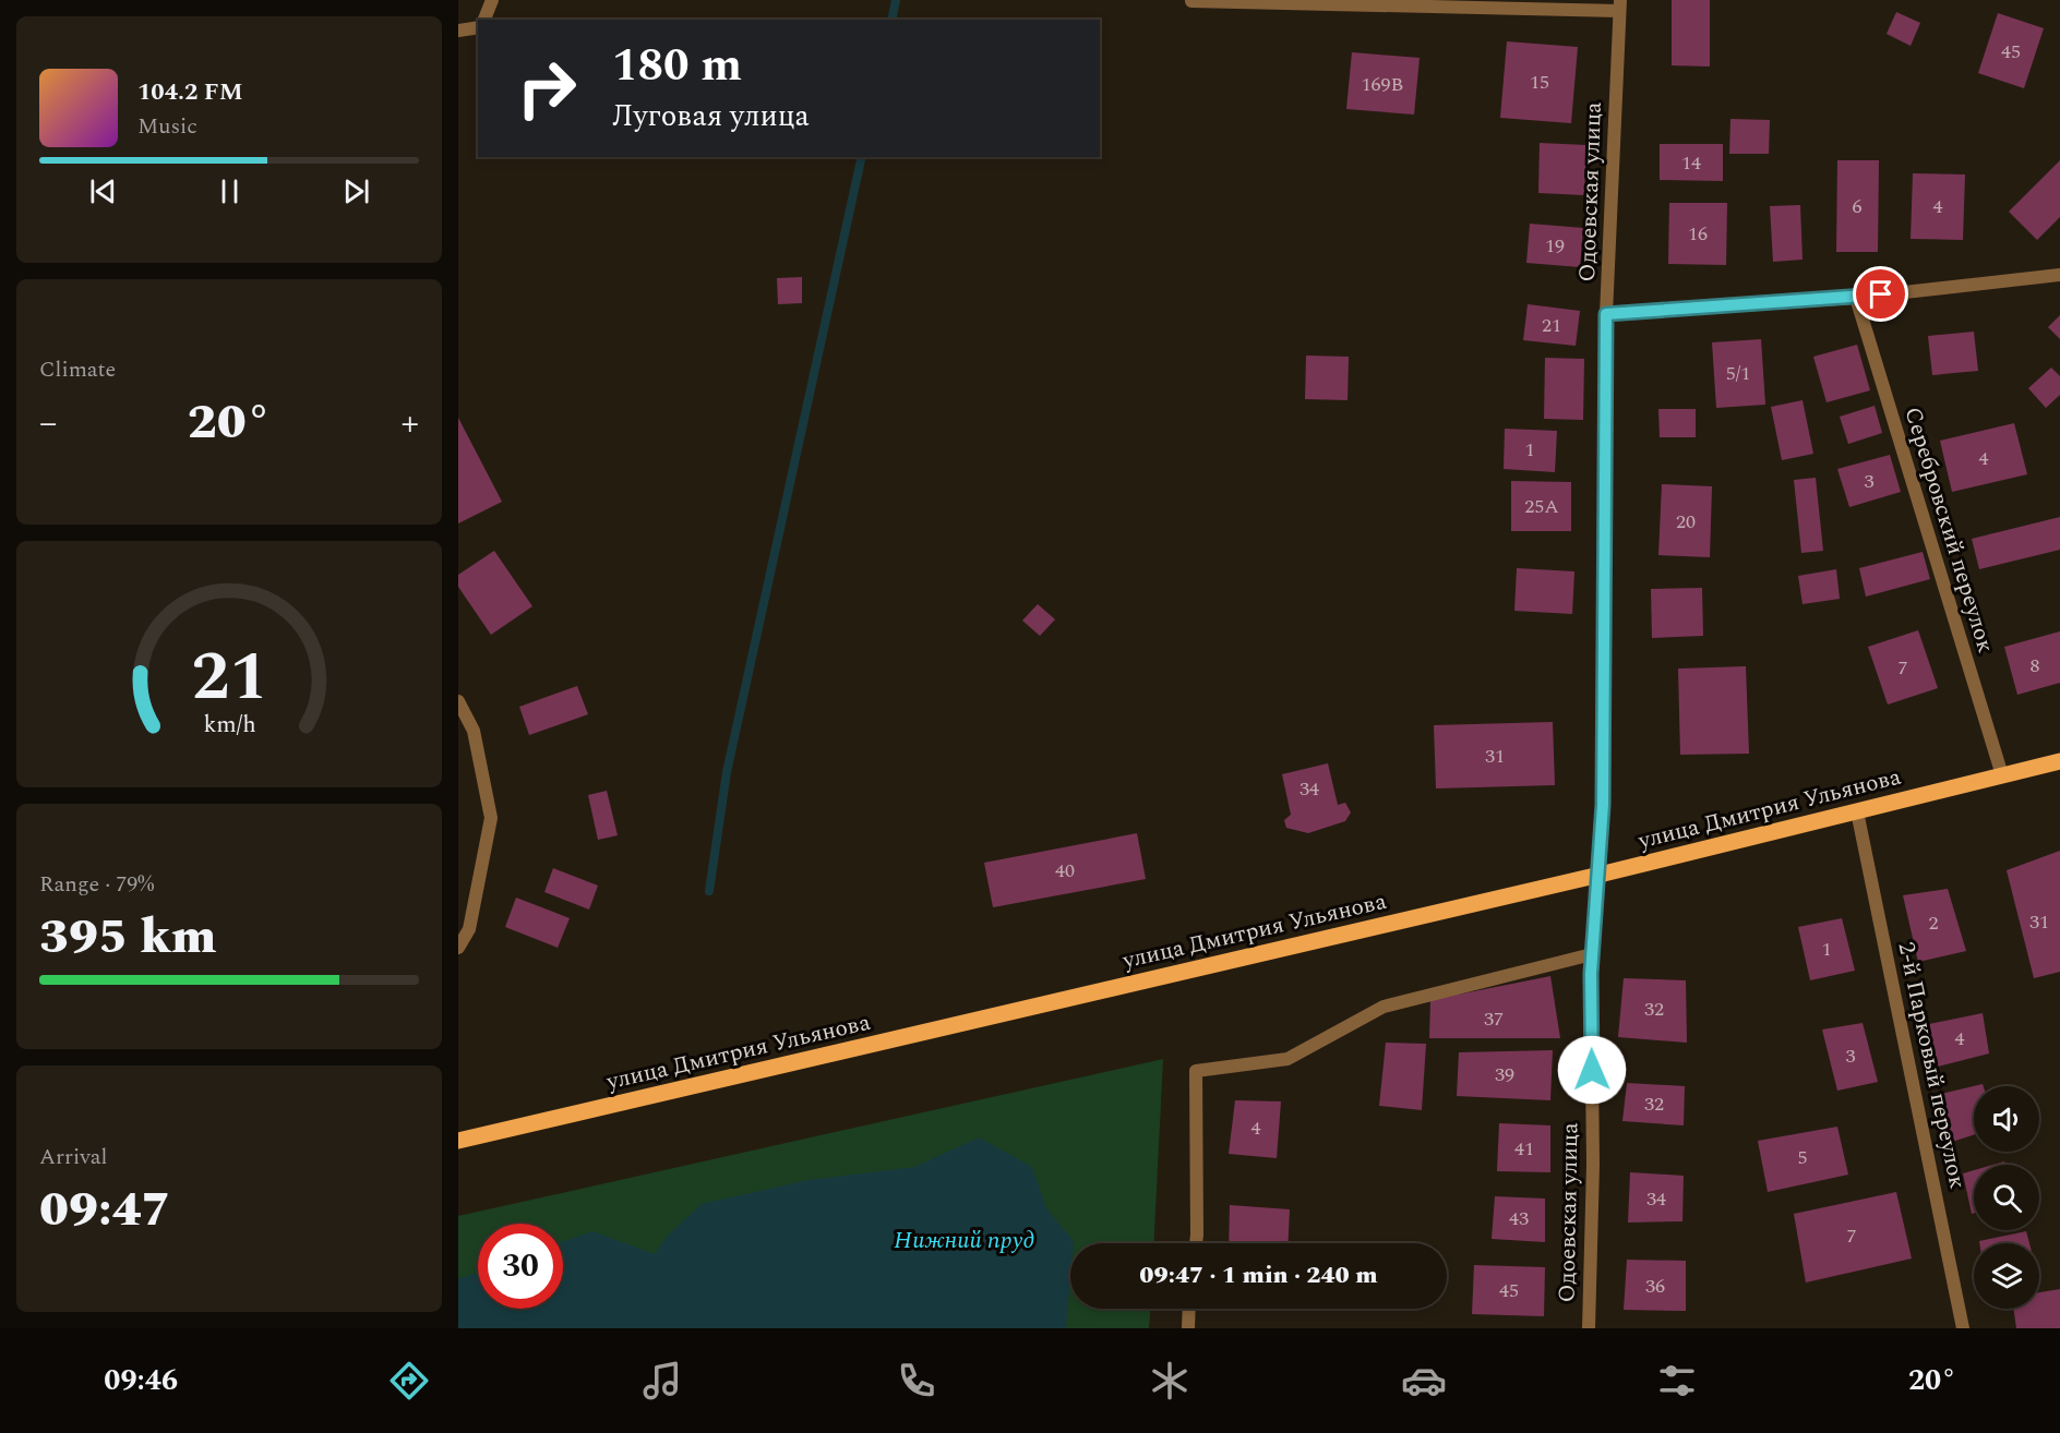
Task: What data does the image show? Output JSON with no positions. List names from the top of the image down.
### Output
{
  "streets": {
    "main road": ["улица Дмитрия Ульянова"],
    "street": ["Одоевская улица", "Серебровский переулок", "2-й Парковый переулок"]
  },
  "crossings": [
    ["Одоевская улица", "улица Дмитрия Ульянова"],
    ["Серебровский переулок", "улица Дмитрия Ульянова"],
    ["улица Дмитрия Ульянова", "2-й Парковый переулок"]
  ],
  "water": ["Нижний пруд"],
  "house_numbers": [
    "45",
    "15",
    "169В",
    "14",
    "6",
    "4",
    "16",
    "19",
    "21",
    "5/1",
    "1",
    "4",
    "3",
    "25А",
    "20",
    "8",
    "7",
    "31",
    "34",
    "40",
    "31",
    "2",
    "1",
    "32",
    "37",
    "4",
    "3",
    "39",
    "32",
    "4",
    "41",
    "5",
    "34",
    "43",
    "7",
    "36",
    "45"
  ],
  "page": {
    "turn": ["180 m", "Луговая улица"],
    "song": ["104.2 FM", "Music"],
    "tile": [
      "Climate",
      ["Range · 79%", "395 km"],
      ["Arrival", "09:47"]
    ],
    "heat": ["−", "20°", "+"],
    "limit": "30",
    "trip": "09:47 · 1 min · 240 m",
    "tabs": ["09:46", "20°"],
    "gauge": ["21", "km/h"]
  }
}
